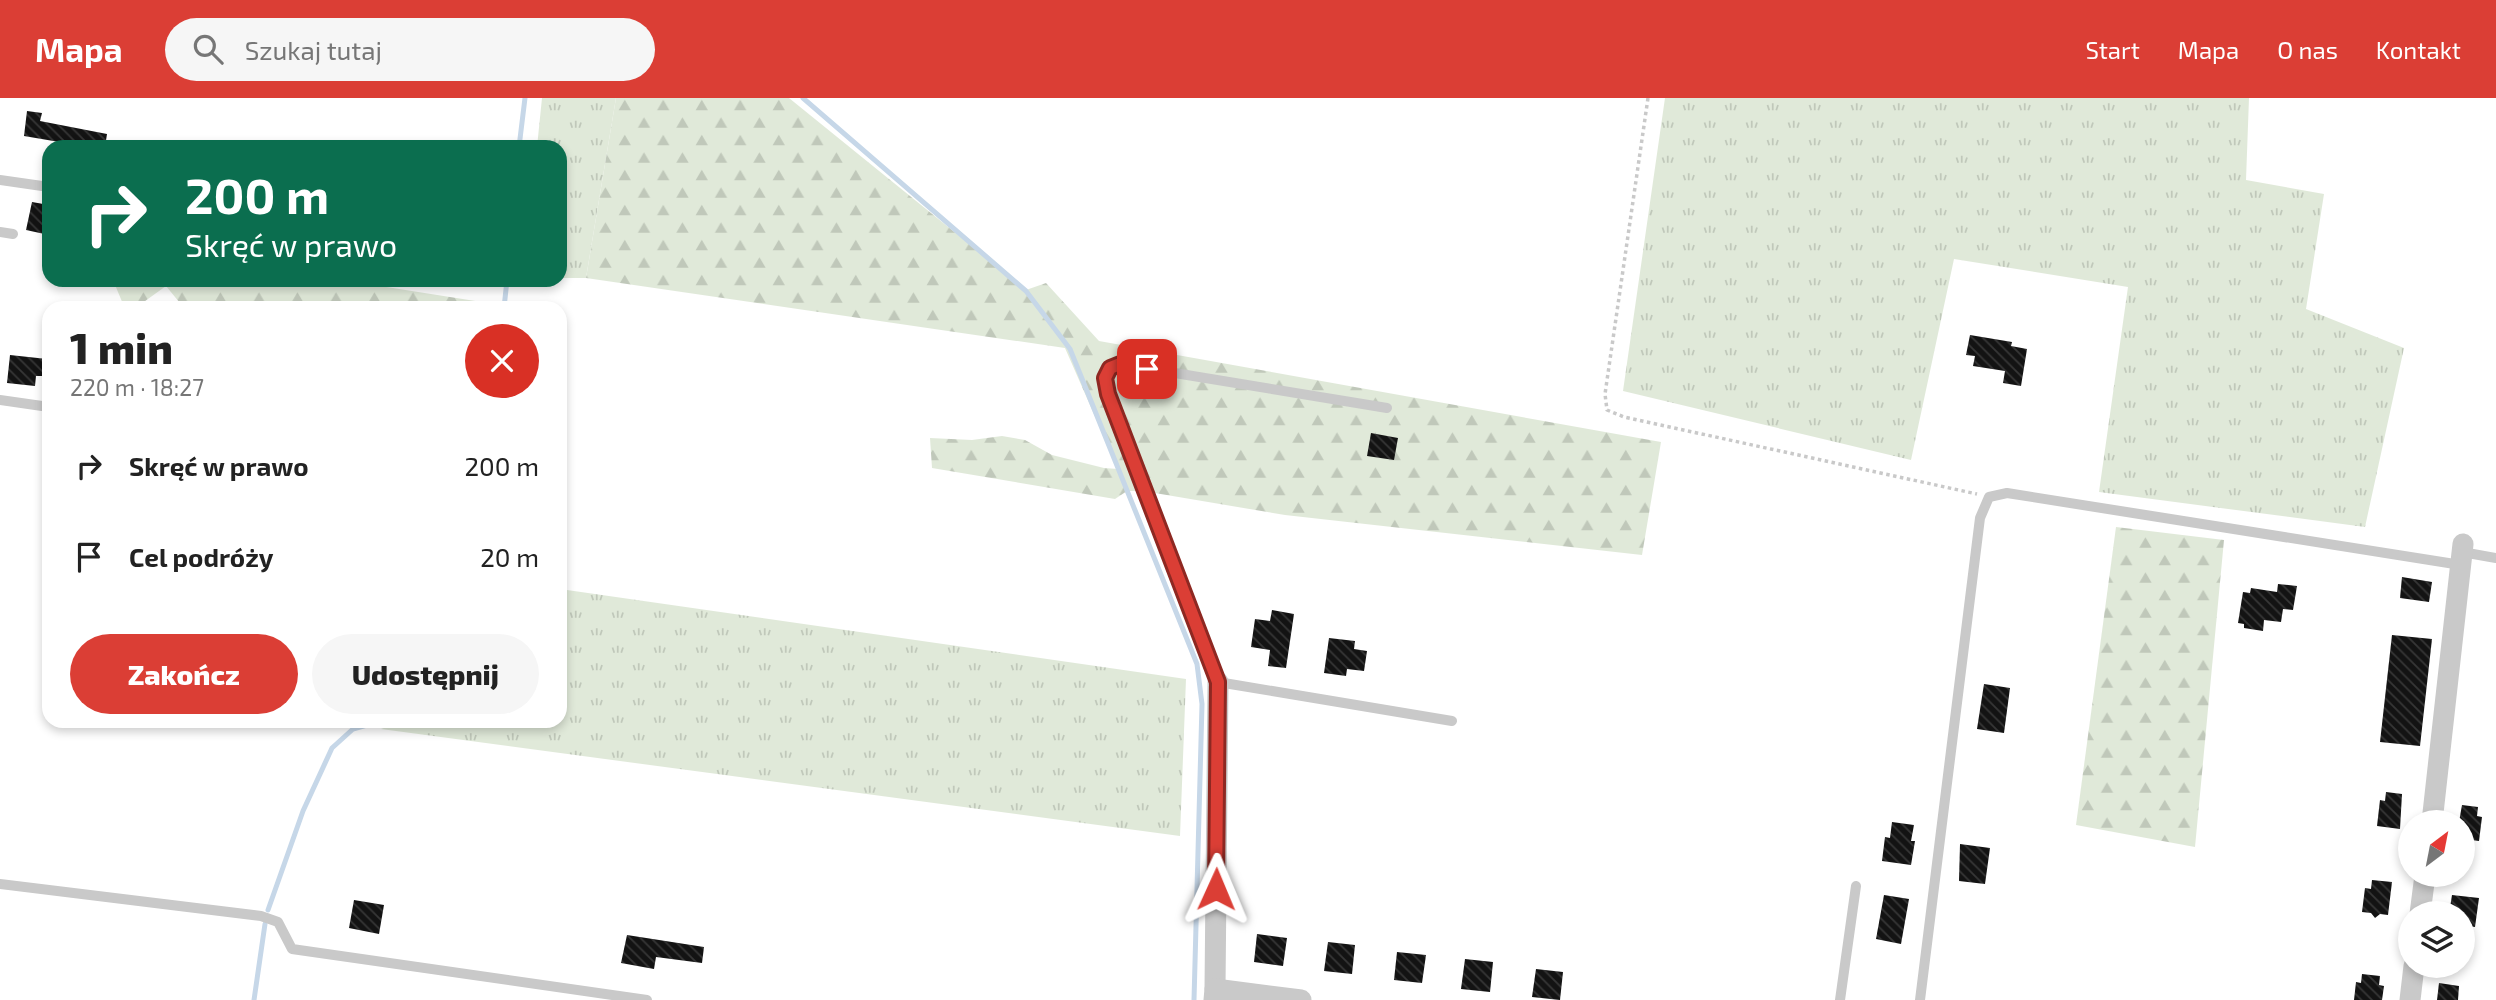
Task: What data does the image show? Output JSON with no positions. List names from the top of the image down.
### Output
{
  "north": "top right",
  "page": {
    "header": "Mapa",
    "search": "Szukaj tutaj",
    "nav": [
      "Start",
      "Mapa",
      "O nas",
      "Kontakt"
    ],
    "turn": ["200 m", "Skręć w prawo"],
    "heading": ["1 min", "220 m · 18:27"],
    "list": [
      {
        "name": "Skręć w prawo",
        "value": "200 m"
      },
      {
        "name": "Cel podróży",
        "value": "20 m"
      }
    ],
    "buttons": ["Zakończ", "Udostępnij"]
  }
}
